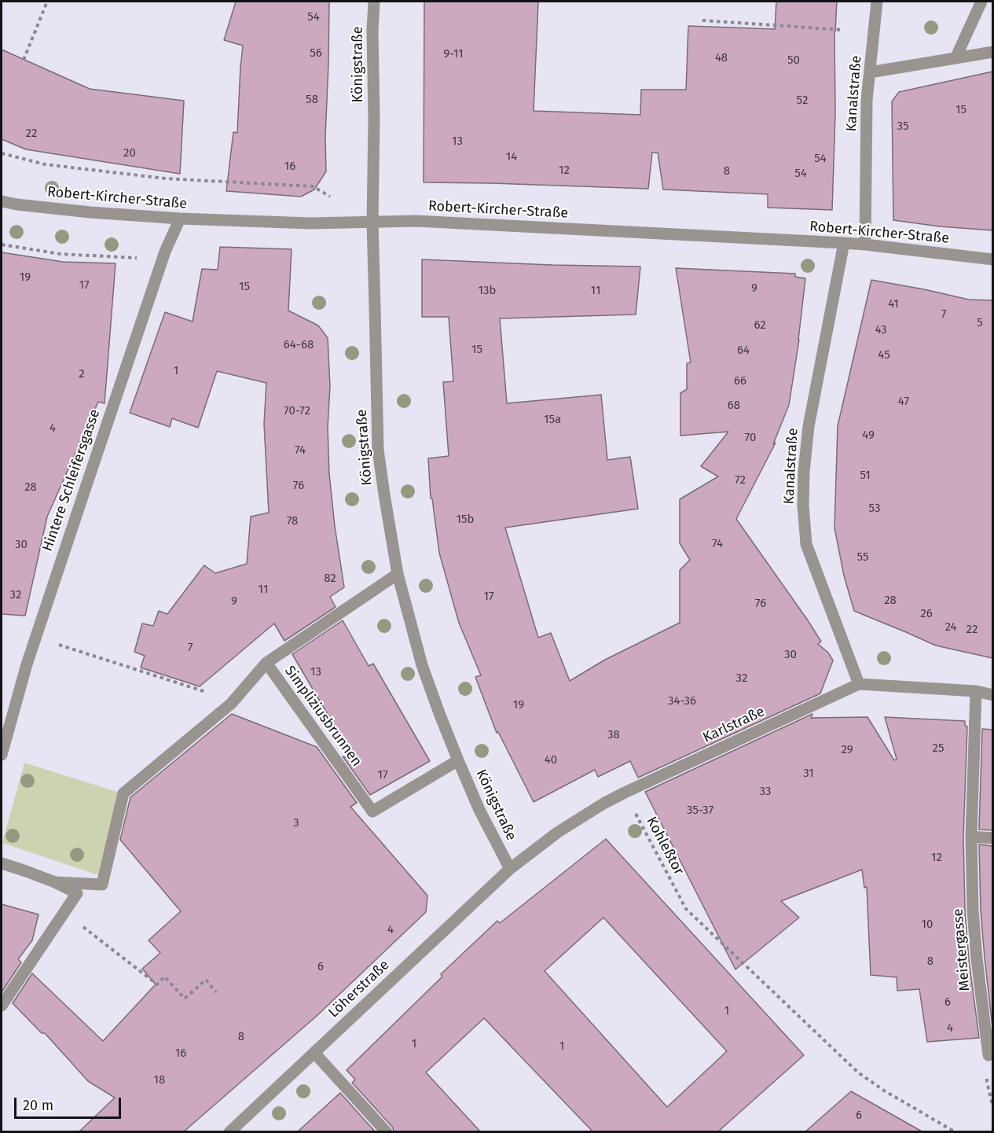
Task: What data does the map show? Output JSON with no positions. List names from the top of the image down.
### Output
{
  "streets": {
    "street": [
      "Königstraße",
      "Kanalstraße",
      "Robert-Kircher-Straße",
      "Hintere Schleifersgasse",
      "Simpliziusbrunnen",
      "Karlstraße",
      "Meistergasse",
      "Löherstraße"
    ],
    "path": ["Kohleßtor"]
  },
  "crossings": [
    ["Königstraße", "Robert-Kircher-Straße"],
    ["Königstraße", "Simpliziusbrunnen"],
    ["Königstraße", "Karlstraße"],
    ["Königstraße", "Löherstraße"],
    ["Kanalstraße", "Robert-Kircher-Straße"],
    ["Kanalstraße", "Karlstraße"],
    ["Robert-Kircher-Straße", "Hintere Schleifersgasse"],
    ["Karlstraße", "Kohleßtor"],
    ["Karlstraße", "Meistergasse"],
    ["Karlstraße", "Löherstraße"]
  ],
  "house_numbers": [
    "54",
    "56",
    "9-11",
    "48",
    "50",
    "58",
    "52",
    "15",
    "35",
    "22",
    "13",
    "20",
    "14",
    "54",
    "16",
    "12",
    "8",
    "54",
    "19",
    "17",
    "15",
    "9",
    "13b",
    "11",
    "41",
    "7",
    "5",
    "62",
    "43",
    "64-68",
    "15",
    "64",
    "45",
    "1",
    "2",
    "66",
    "47",
    "68",
    "70-72",
    "15a",
    "4",
    "49",
    "70",
    "74",
    "51",
    "72",
    "76",
    "28",
    "53",
    "15b",
    "78",
    "74",
    "30",
    "55",
    "82",
    "11",
    "32",
    "17",
    "28",
    "9",
    "76",
    "26",
    "24",
    "22",
    "7",
    "30",
    "13",
    "32",
    "34-36",
    "19",
    "38",
    "25",
    "29",
    "40",
    "31",
    "17",
    "33",
    "35-37",
    "3",
    "12",
    "10",
    "4",
    "8",
    "6",
    "6",
    "1",
    "4",
    "8",
    "1",
    "1",
    "16",
    "18",
    "6"
  ],
  "scale_bar": "20 m"
}
